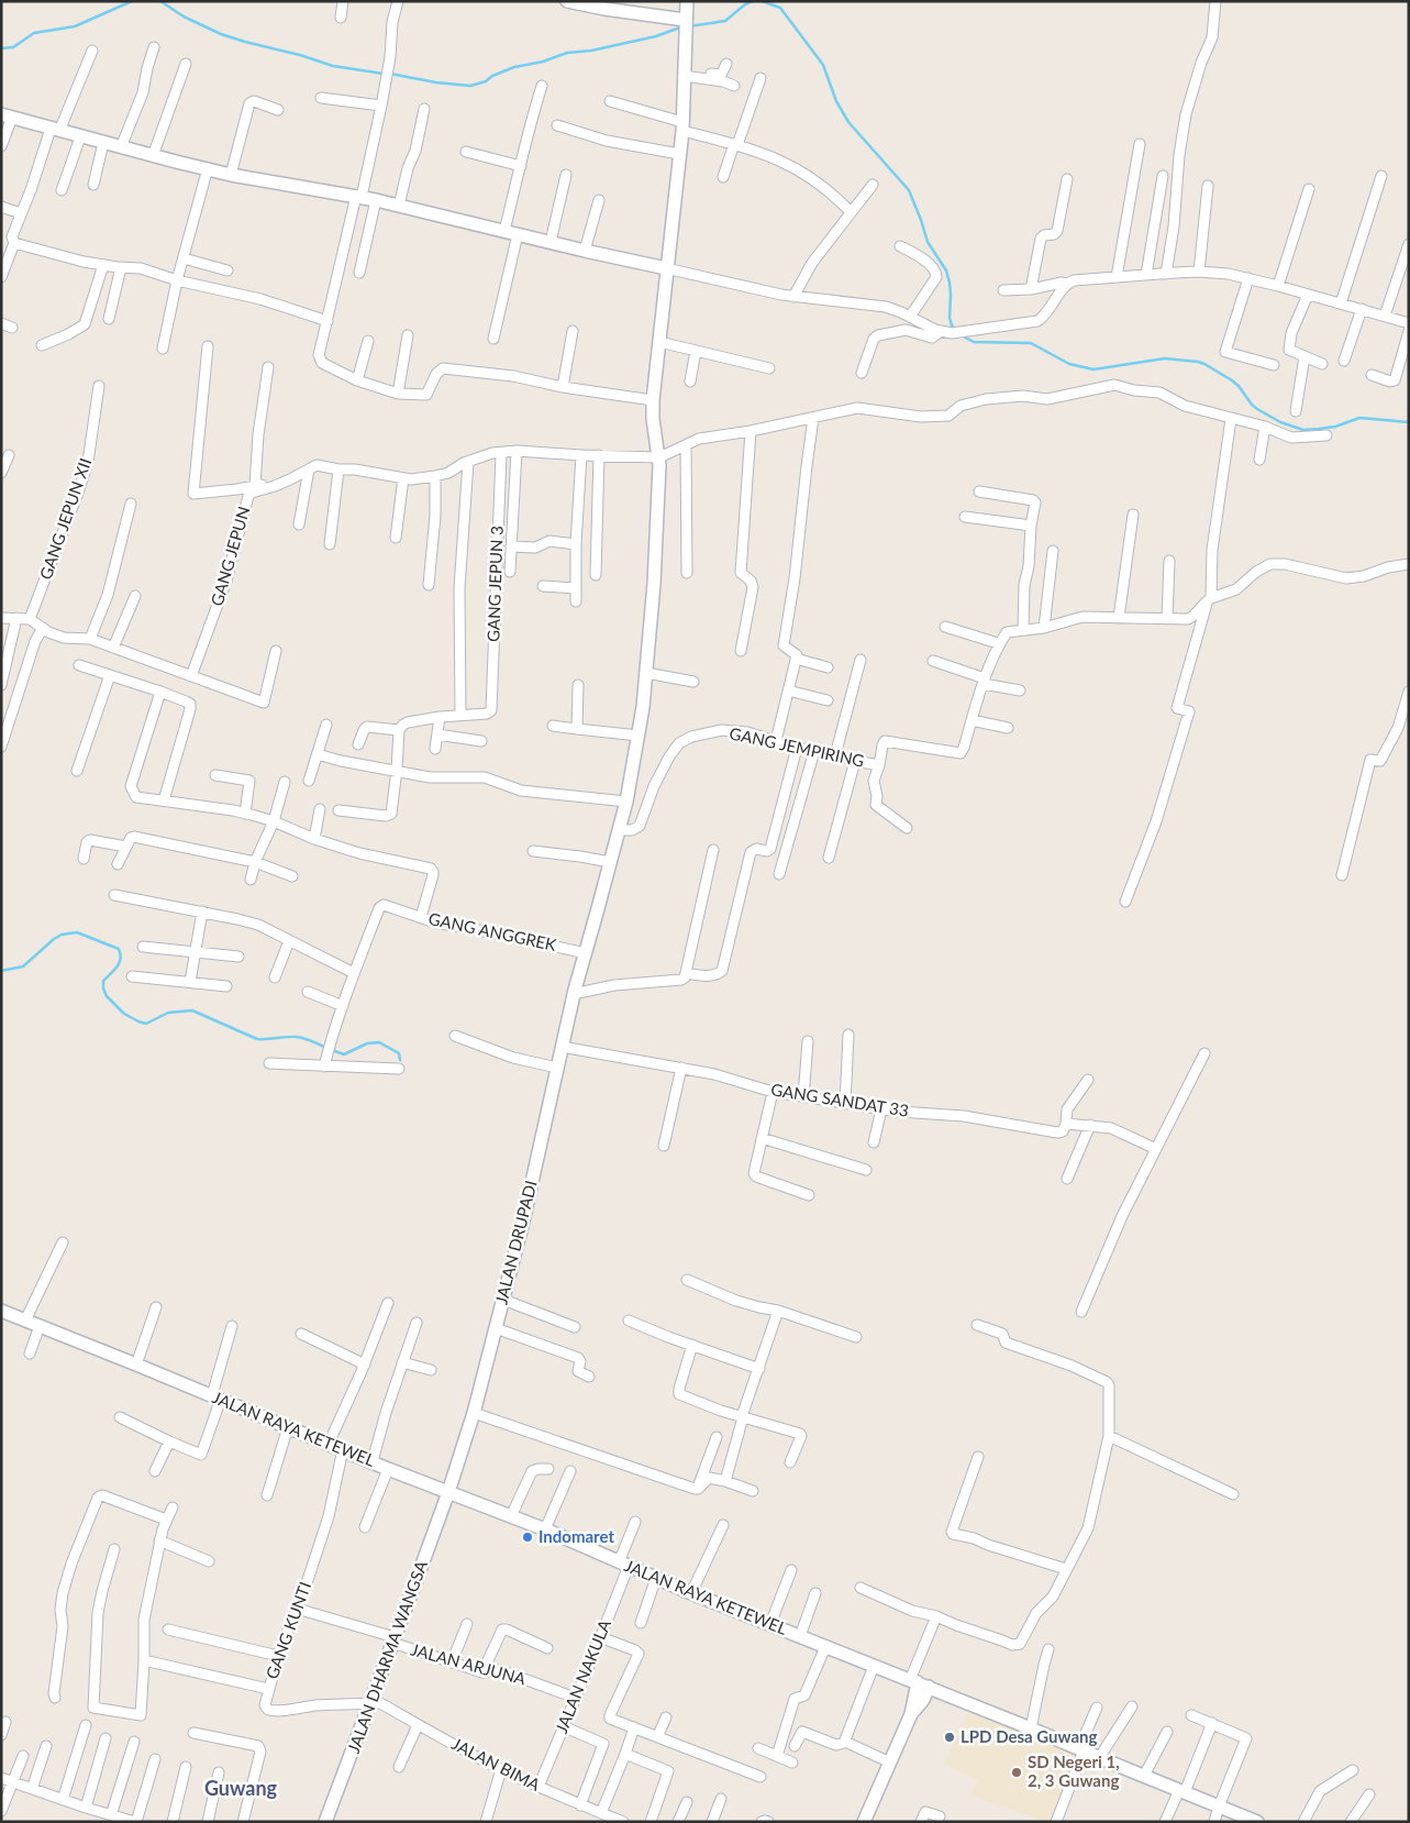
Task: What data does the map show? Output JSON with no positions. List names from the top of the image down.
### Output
{
  "streets": {
    "street": [
      "GANG JEPUN XII",
      "GANG JEPUN",
      "GANG JEPUN 3",
      "GANG JEMPIRING",
      "GANG ANGGREK",
      "GANG SANDAT 33",
      "JALAN DRUPADI",
      "JALAN RAYA KETEWEL",
      "GANG KUNTI",
      "JALAN DHARMA WANGSA",
      "JALAN ARJUNA",
      "JALAN NAKULA",
      "JALAN BIMA"
    ]
  },
  "crossings": [
    ["GANG JEPUN", "GANG JEPUN 3"],
    ["GANG JEPUN", "JALAN DRUPADI"],
    ["GANG JEMPIRING", "JALAN DRUPADI"],
    ["GANG ANGGREK", "JALAN DRUPADI"],
    ["GANG SANDAT 33", "JALAN DRUPADI"],
    ["JALAN DRUPADI", "JALAN RAYA KETEWEL"],
    ["JALAN DRUPADI", "JALAN DHARMA WANGSA"],
    ["JALAN RAYA KETEWEL", "GANG KUNTI"],
    ["JALAN RAYA KETEWEL", "JALAN DHARMA WANGSA"],
    ["JALAN RAYA KETEWEL", "JALAN NAKULA"],
    ["GANG KUNTI", "JALAN DHARMA WANGSA"],
    ["GANG KUNTI", "JALAN ARJUNA"],
    ["GANG KUNTI", "JALAN BIMA"],
    ["JALAN DHARMA WANGSA", "JALAN ARJUNA"],
    ["JALAN DHARMA WANGSA", "JALAN BIMA"],
    ["JALAN ARJUNA", "JALAN NAKULA"],
    ["JALAN NAKULA", "JALAN BIMA"]
  ],
  "districts": ["Guwang"],
  "places": ["Indomaret", "LPD Desa Guwang", "SD Negeri 1, 2, 3 Guwang"]
}
